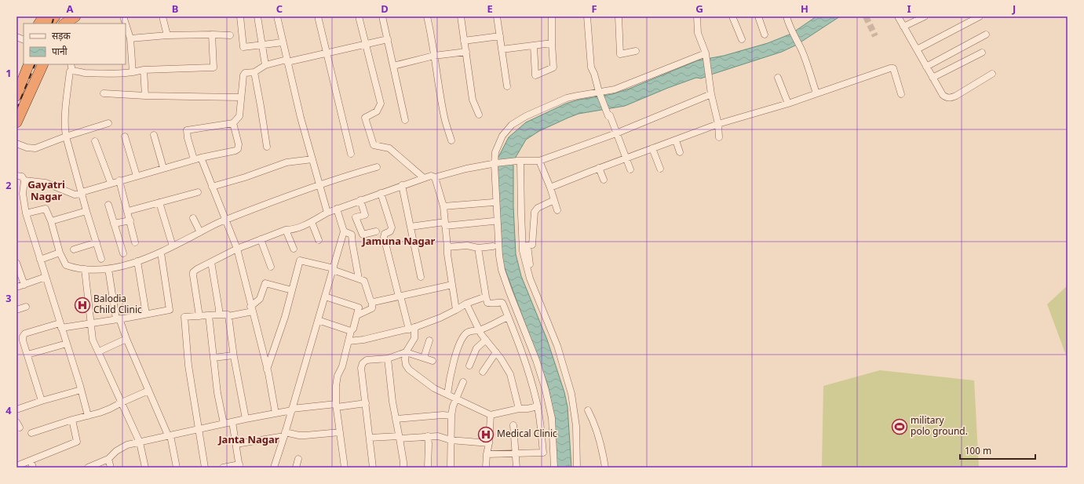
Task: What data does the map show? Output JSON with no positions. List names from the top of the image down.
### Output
{
  "districts": ["Gayatri Nagar", "Jamuna Nagar", "Janta Nagar"],
  "places": {
    "hospital": ["Balodia Child Clinic", "Medical Clinic"],
    "sports": ["military polo ground."]
  },
  "legend": ["सड़क", "पानी"],
  "scale_bar": "100 m",
  "grid": {
    "columns": [
      "A",
      "B",
      "C",
      "D",
      "E",
      "F",
      "G",
      "H",
      "I",
      "J"
    ],
    "rows": [
      "1",
      "2",
      "3",
      "4"
    ]
  }
}
